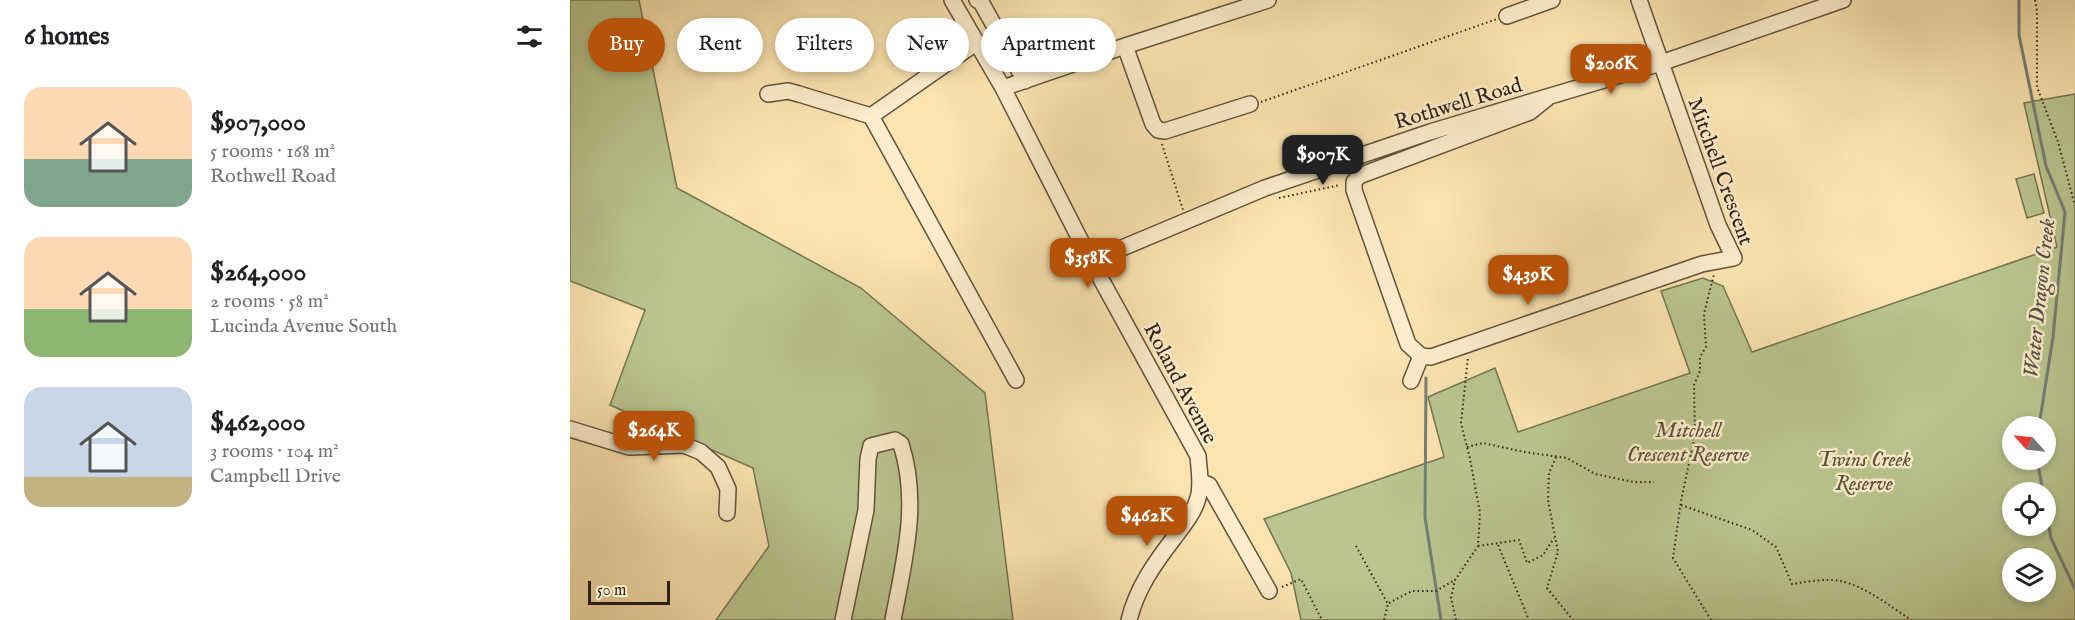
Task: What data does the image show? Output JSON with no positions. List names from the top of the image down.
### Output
{
  "streets": {
    "street": ["Rothwell Road", "Mitchell Crescent", "Roland Avenue"]
  },
  "crossings": [
    ["Rothwell Road", "Mitchell Crescent"],
    ["Rothwell Road", "Roland Avenue"]
  ],
  "water": ["Water Dragon Creek"],
  "parks": ["Mitchell Crescent Reserve", "Twins Creek Reserve"],
  "scale_bar": "50 m",
  "north": "top left",
  "page": {
    "heading": "6 homes",
    "chip": [
      "Buy",
      "Rent",
      "Filters",
      "New",
      "Apartment"
    ],
    "price": [
      "$206K",
      "$907K",
      "$358K",
      "$439K",
      "$264K",
      "$462K"
    ],
    "list": [
      {
        "name": "$907,000",
        "note": "5 rooms · 168 m² · Rothwell Road"
      },
      {
        "name": "$264,000",
        "note": "2 rooms · 58 m² · Lucinda Avenue South"
      },
      {
        "name": "$462,000",
        "note": "3 rooms · 104 m² · Campbell Drive"
      }
    ],
    "scale": "50 m"
  }
}
